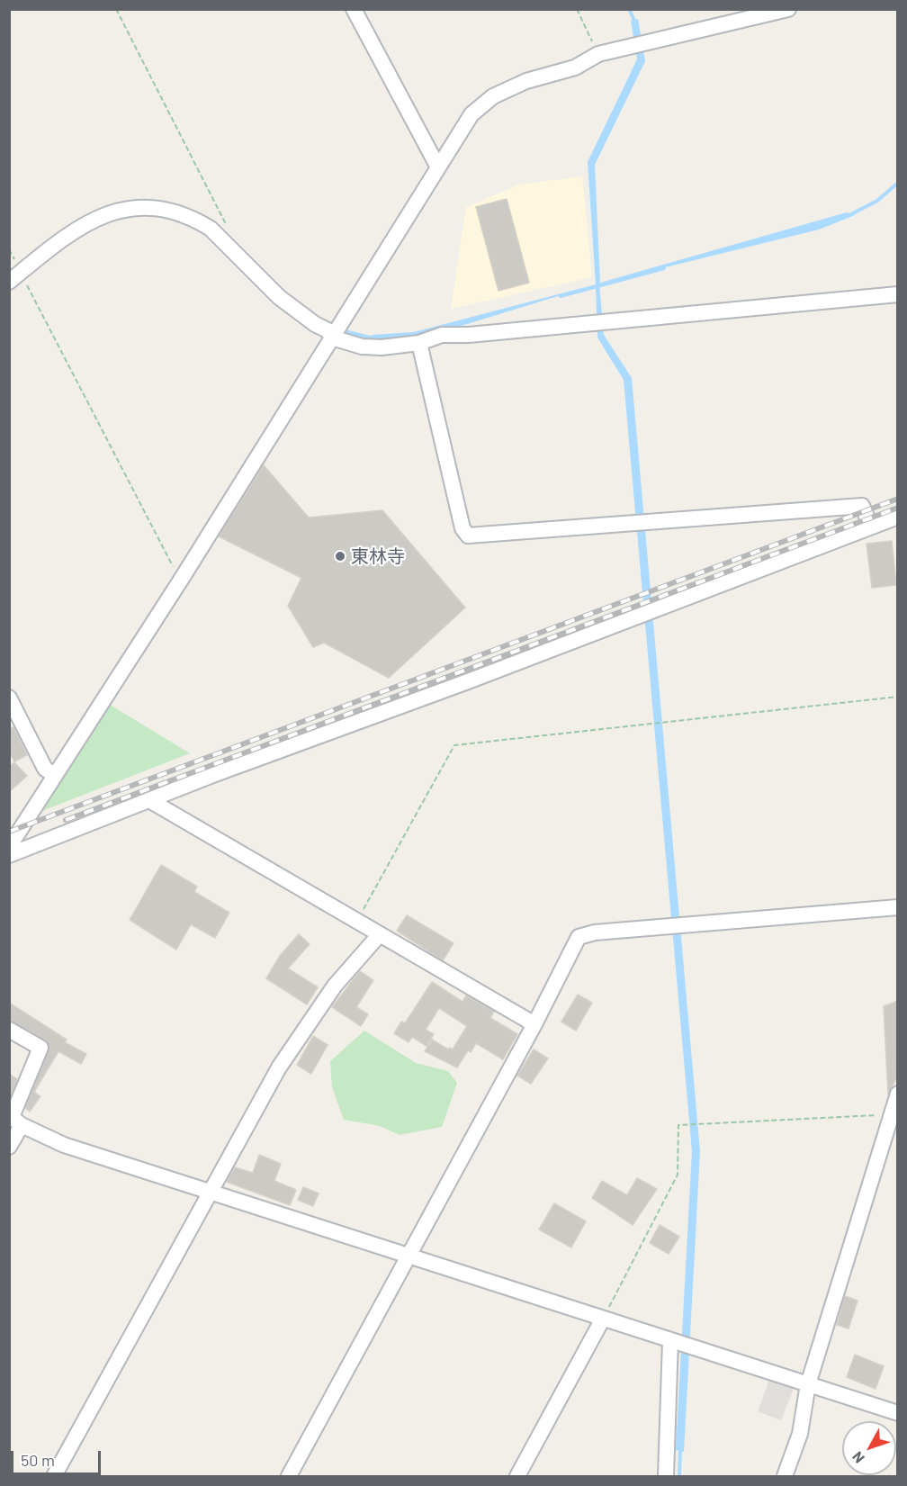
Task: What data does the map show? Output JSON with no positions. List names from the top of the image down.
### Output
{
  "places": ["東林寺"],
  "scale_bar": "50 m",
  "north": "bottom left"
}
